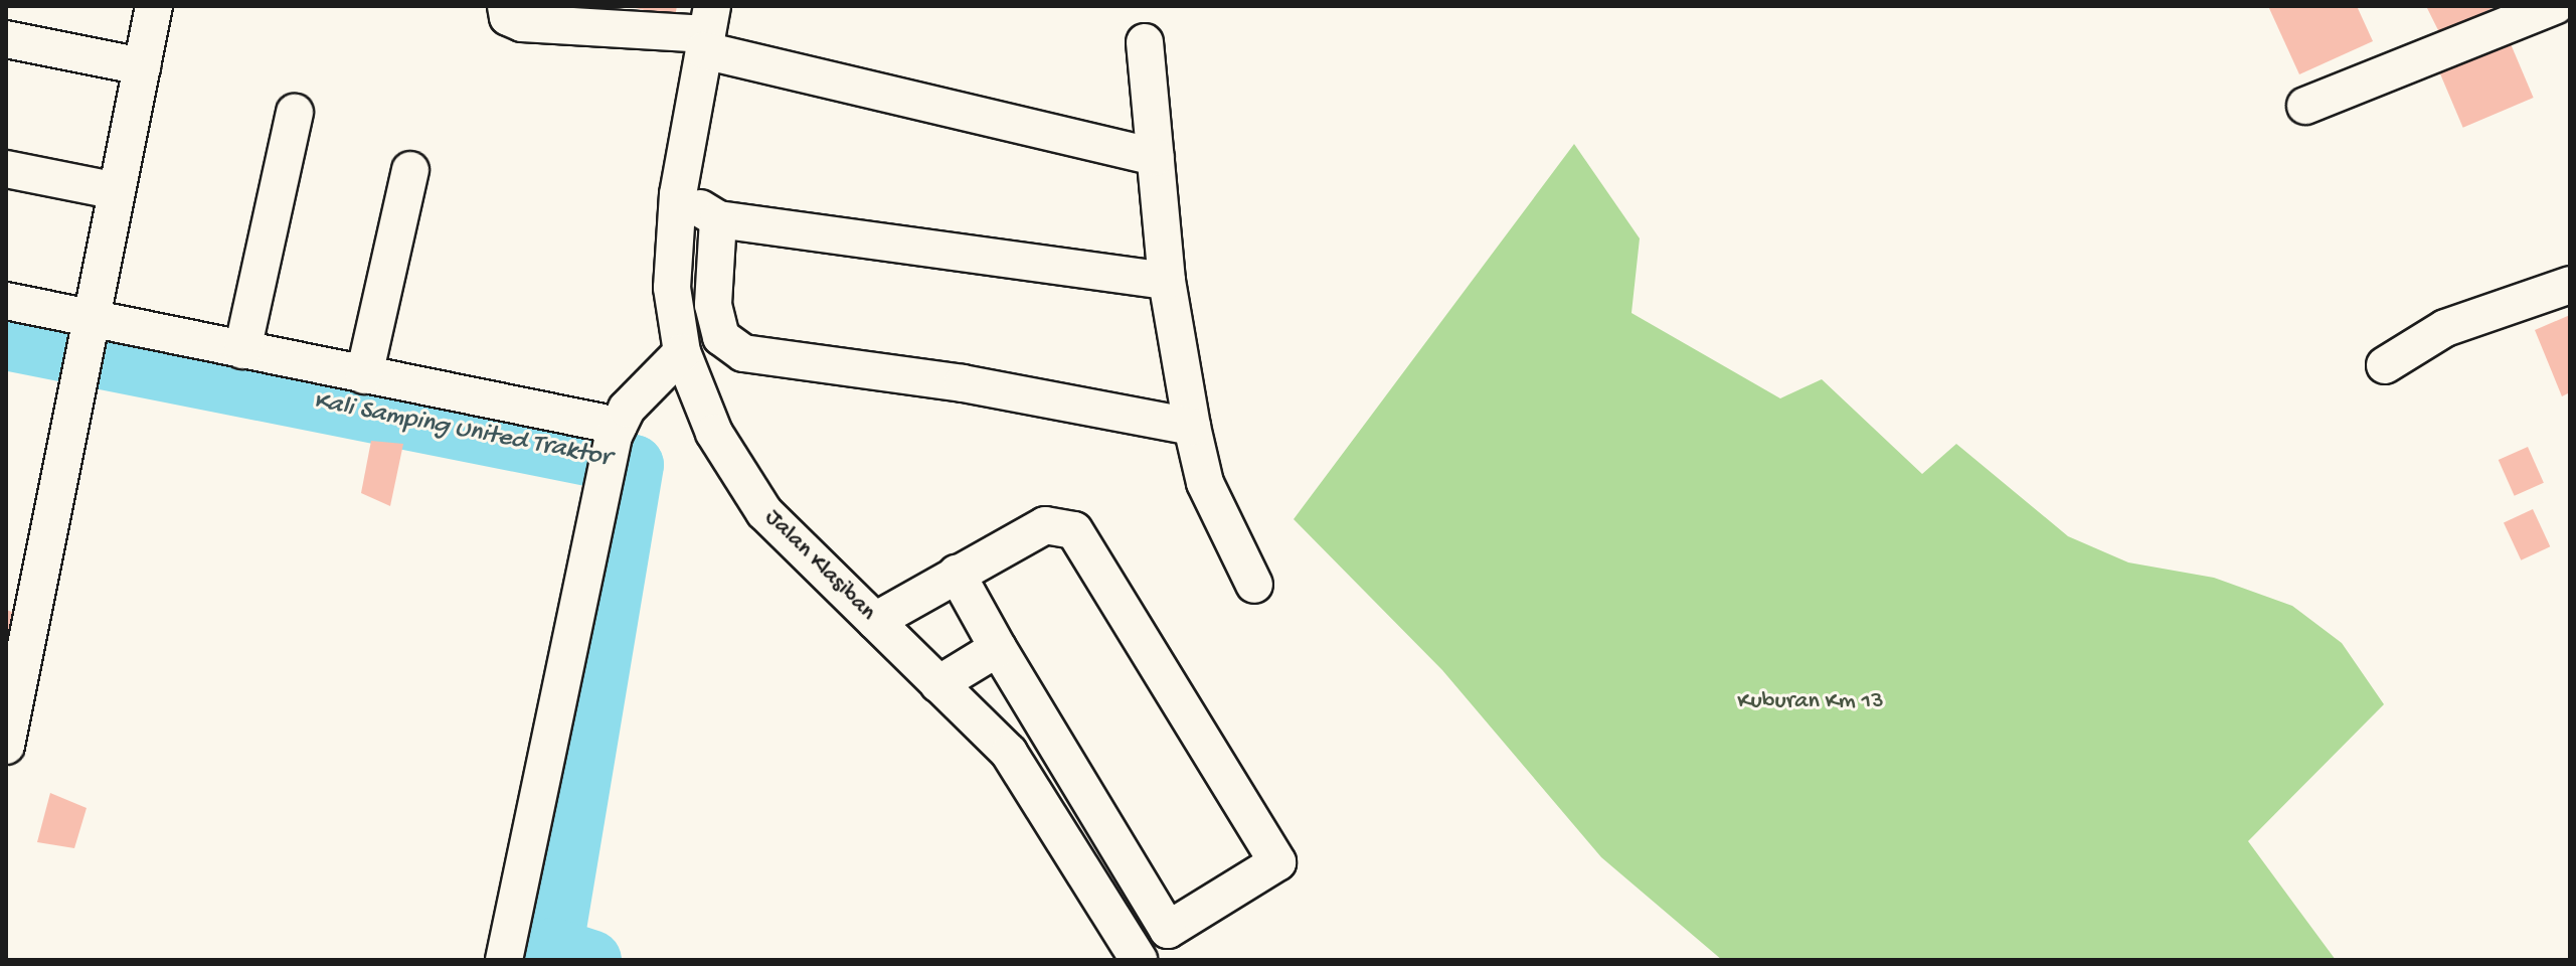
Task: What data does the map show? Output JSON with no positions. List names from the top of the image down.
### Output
{
  "streets": {
    "street": ["Jalan Klasiban"]
  },
  "water": ["Kali Samping United Traktor"],
  "parks": ["Kuburan Km 13"]
}
